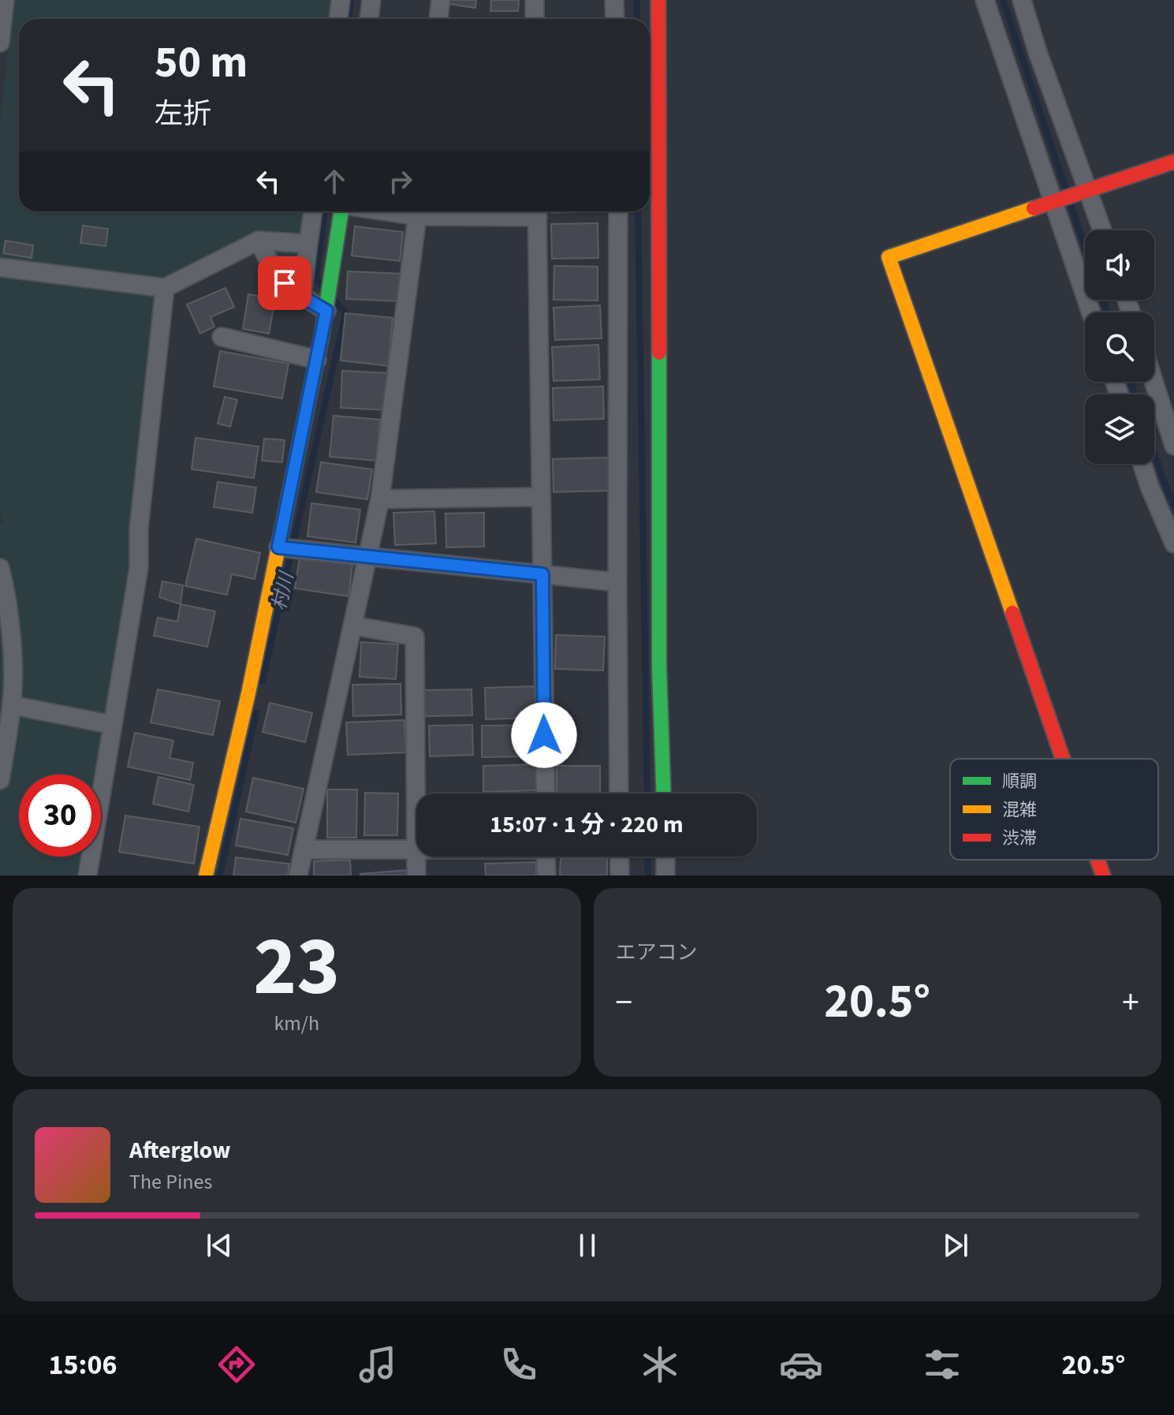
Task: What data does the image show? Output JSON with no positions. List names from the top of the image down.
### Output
{
  "water": ["村川"],
  "legend": ["順調", "混雑", "渋滞"],
  "page": {
    "turn": ["50 m", "左折"],
    "limit": "30",
    "trip": "15:07 · 1 分 · 220 m",
    "tile": [
      ["23", "km/h"],
      "エアコン"
    ],
    "heat": ["−", "20.5°", "+"],
    "song": ["Afterglow", "The Pines"],
    "tabs": ["15:06", "20.5°"]
  }
}
